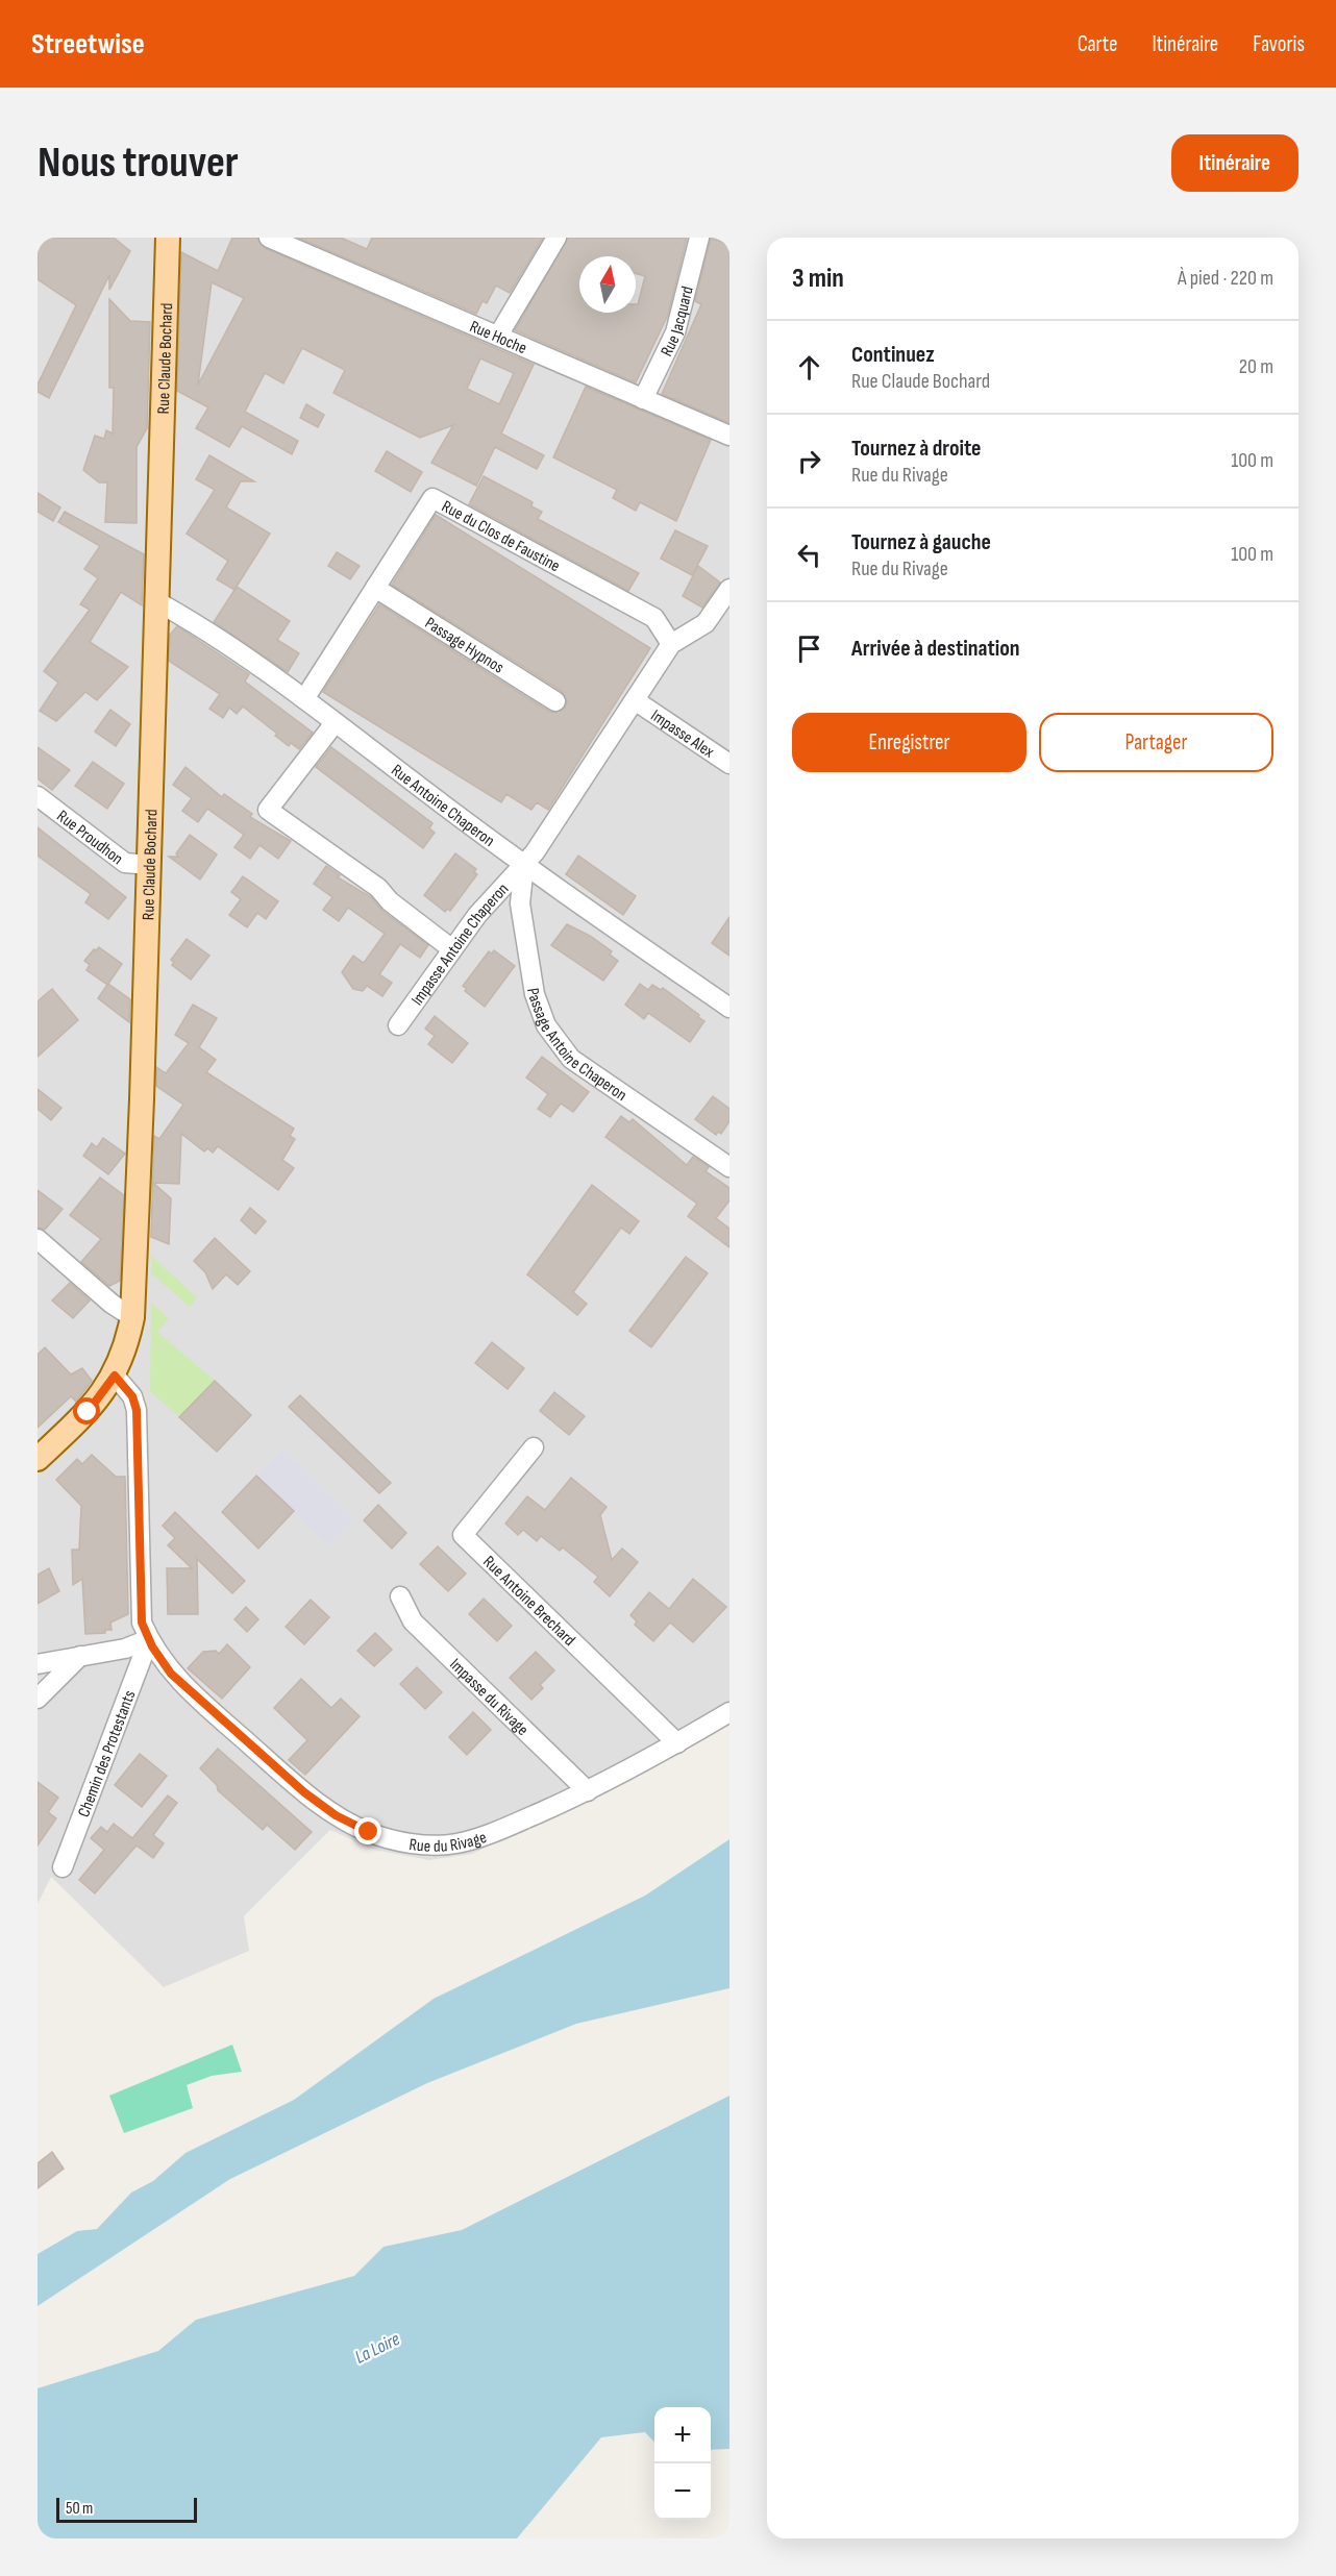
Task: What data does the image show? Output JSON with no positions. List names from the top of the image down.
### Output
{
  "streets": {
    "main road": ["Rue Claude Bochard"],
    "street": [
      "Rue Jacquard",
      "Rue Hoche",
      "Rue du Clos de Faustine",
      "Passage Hypnos",
      "Impasse Alex",
      "Rue Antoine Chaperon",
      "Rue Proudhon",
      "Impasse Antoine Chaperon",
      "Passage Antoine Chaperon",
      "Rue Antoine Brechard",
      "Impasse du Rivage",
      "Chemin des Protestants",
      "Rue du Rivage"
    ]
  },
  "crossings": [
    ["Rue Jacquard", "Rue Hoche"],
    ["Rue Claude Bochard", "Rue Antoine Chaperon"],
    ["Rue Claude Bochard", "Rue Proudhon"],
    ["Rue Claude Bochard", "Rue du Rivage"],
    ["Rue du Clos de Faustine", "Passage Hypnos"],
    ["Rue du Clos de Faustine", "Rue Antoine Chaperon"],
    ["Rue Antoine Chaperon", "Impasse Antoine Chaperon"],
    ["Rue Antoine Chaperon", "Passage Antoine Chaperon"],
    ["Impasse Antoine Chaperon", "Passage Antoine Chaperon"],
    ["Rue Antoine Brechard", "Rue du Rivage"],
    ["Impasse du Rivage", "Rue du Rivage"],
    ["Chemin des Protestants", "Rue du Rivage"]
  ],
  "water": ["La Loire"],
  "scale_bar": "50 m",
  "north": "top",
  "page": {
    "header": "Streetwise",
    "nav": ["Carte", "Itinéraire", "Favoris"],
    "buttons": [
      "Itinéraire",
      ["Enregistrer", "Partager"]
    ],
    "title": "Nous trouver",
    "heading": ["3 min", "À pied · 220 m"],
    "list": [
      ["Continuez", "Rue Claude Bochard", "20 m"],
      ["Tournez à droite", "Rue du Rivage", "100 m"],
      ["Tournez à gauche", "Rue du Rivage", "100 m"],
      "Arrivée à destination"
    ],
    "map_buttons": ["+", "−"],
    "scale": "50 m"
  }
}
